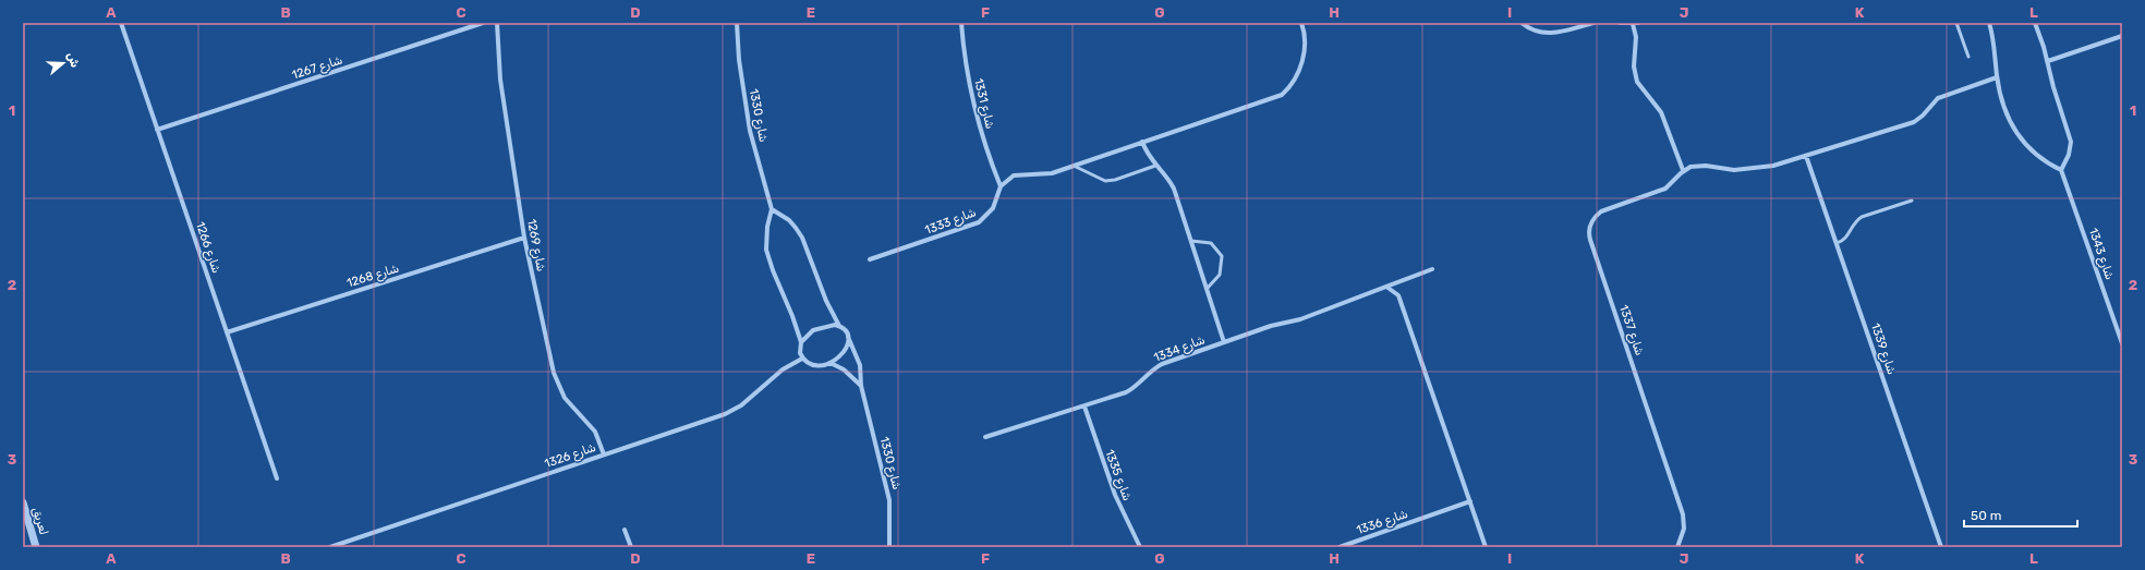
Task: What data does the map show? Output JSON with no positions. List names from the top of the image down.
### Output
{
  "streets": {
    "street": [
      "شارع 1267",
      "شارع 1331",
      "شارع 1330",
      "شارع 1333",
      "شارع 1269",
      "شارع 1266",
      "شارع 1343",
      "شارع 1268",
      "شارع 1337",
      "شارع 1334",
      "شارع 1339",
      "شارع 1326",
      "شارع 1335",
      "لعريق",
      "شارع 1336"
    ]
  },
  "crossings": [
    ["شارع 1267", "شارع 1266"],
    ["شارع 1331", "شارع 1333"],
    ["شارع 1330", "شارع 1326"],
    ["شارع 1269", "شارع 1268"],
    ["شارع 1269", "شارع 1326"],
    ["شارع 1266", "شارع 1268"],
    ["شارع 1334", "شارع 1335"]
  ],
  "scale_bar": "50 m",
  "north": "right",
  "grid": {
    "columns": [
      "A",
      "B",
      "C",
      "D",
      "E",
      "F",
      "G",
      "H",
      "I",
      "J",
      "K",
      "L"
    ],
    "rows": ["1", "2", "3"]
  }
}
